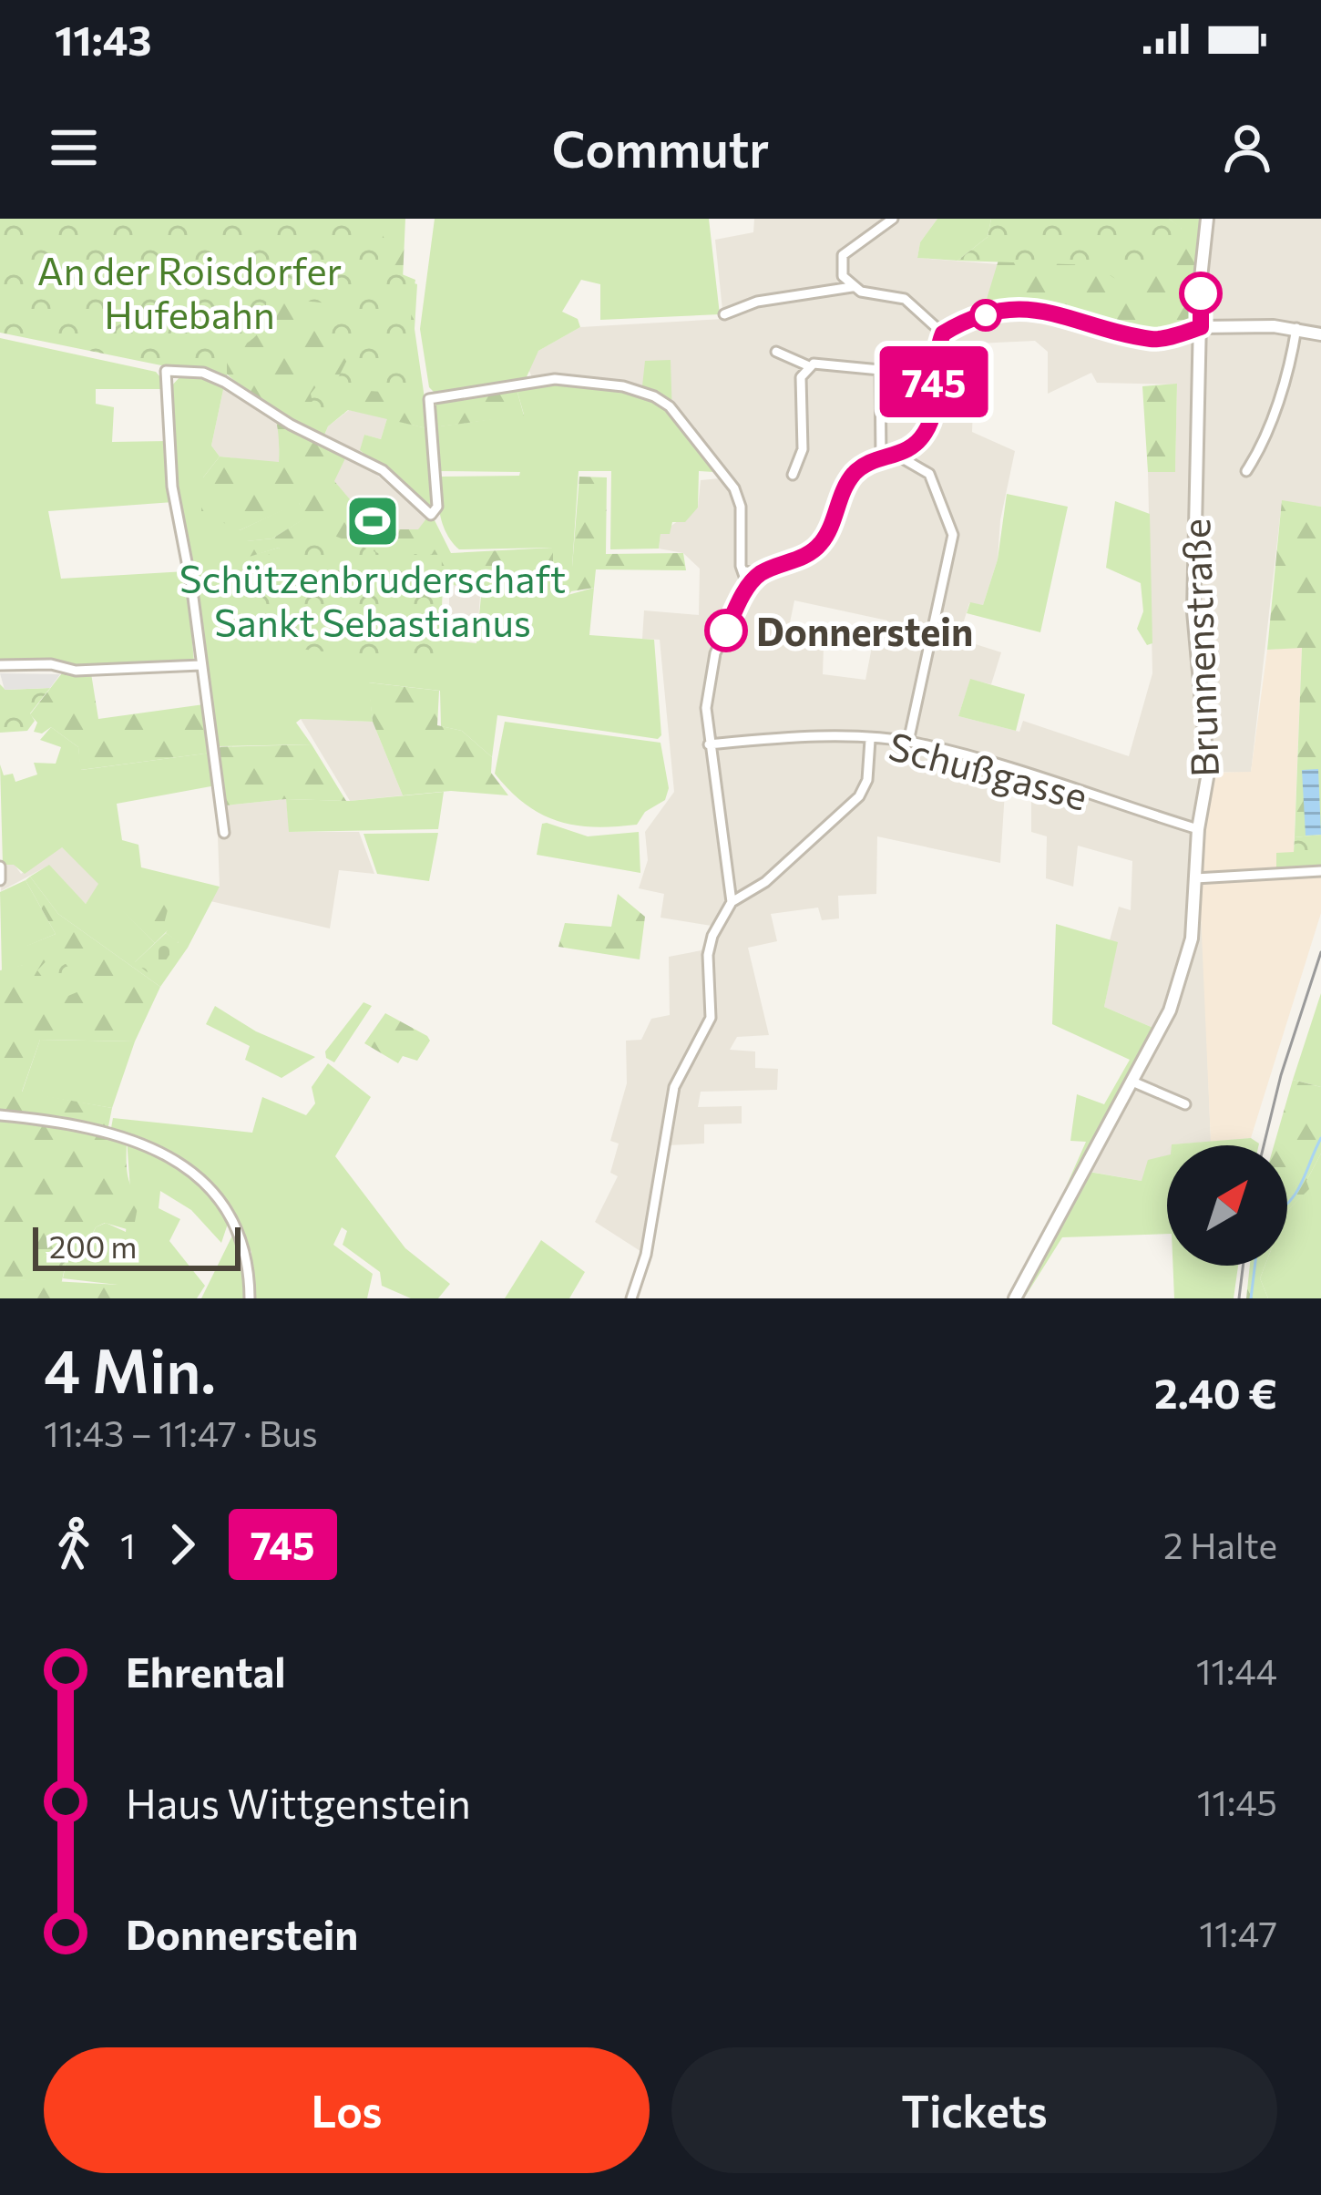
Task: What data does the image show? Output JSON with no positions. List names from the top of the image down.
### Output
{
  "streets": {
    "street": ["Brunnenstraße", "Schußgasse"]
  },
  "crossings": [
    ["Brunnenstraße", "Schußgasse"]
  ],
  "parks": ["An der Roisdorfer Hufebahn"],
  "places": {
    "sports": ["Schützenbruderschaft Sankt Sebastianus"],
    "other": ["Donnerstein"]
  },
  "lines": ["bus line 745"],
  "scale_bar": "200 m",
  "north": "top right",
  "page": {
    "status": "11:43",
    "header": "Commutr",
    "on_map": "745",
    "scale": "200 m",
    "heading": ["4 Min.", "11:43 – 11:47 · Bus", "2.40 €"],
    "legs": ["1", "745", "2 Halte"],
    "list": [
      {
        "name": "Ehrental",
        "value": "11:44"
      },
      {
        "name": "Haus Wittgenstein",
        "value": "11:45"
      },
      {
        "name": "Donnerstein",
        "value": "11:47"
      }
    ],
    "buttons": ["Los", "Tickets"]
  }
}
